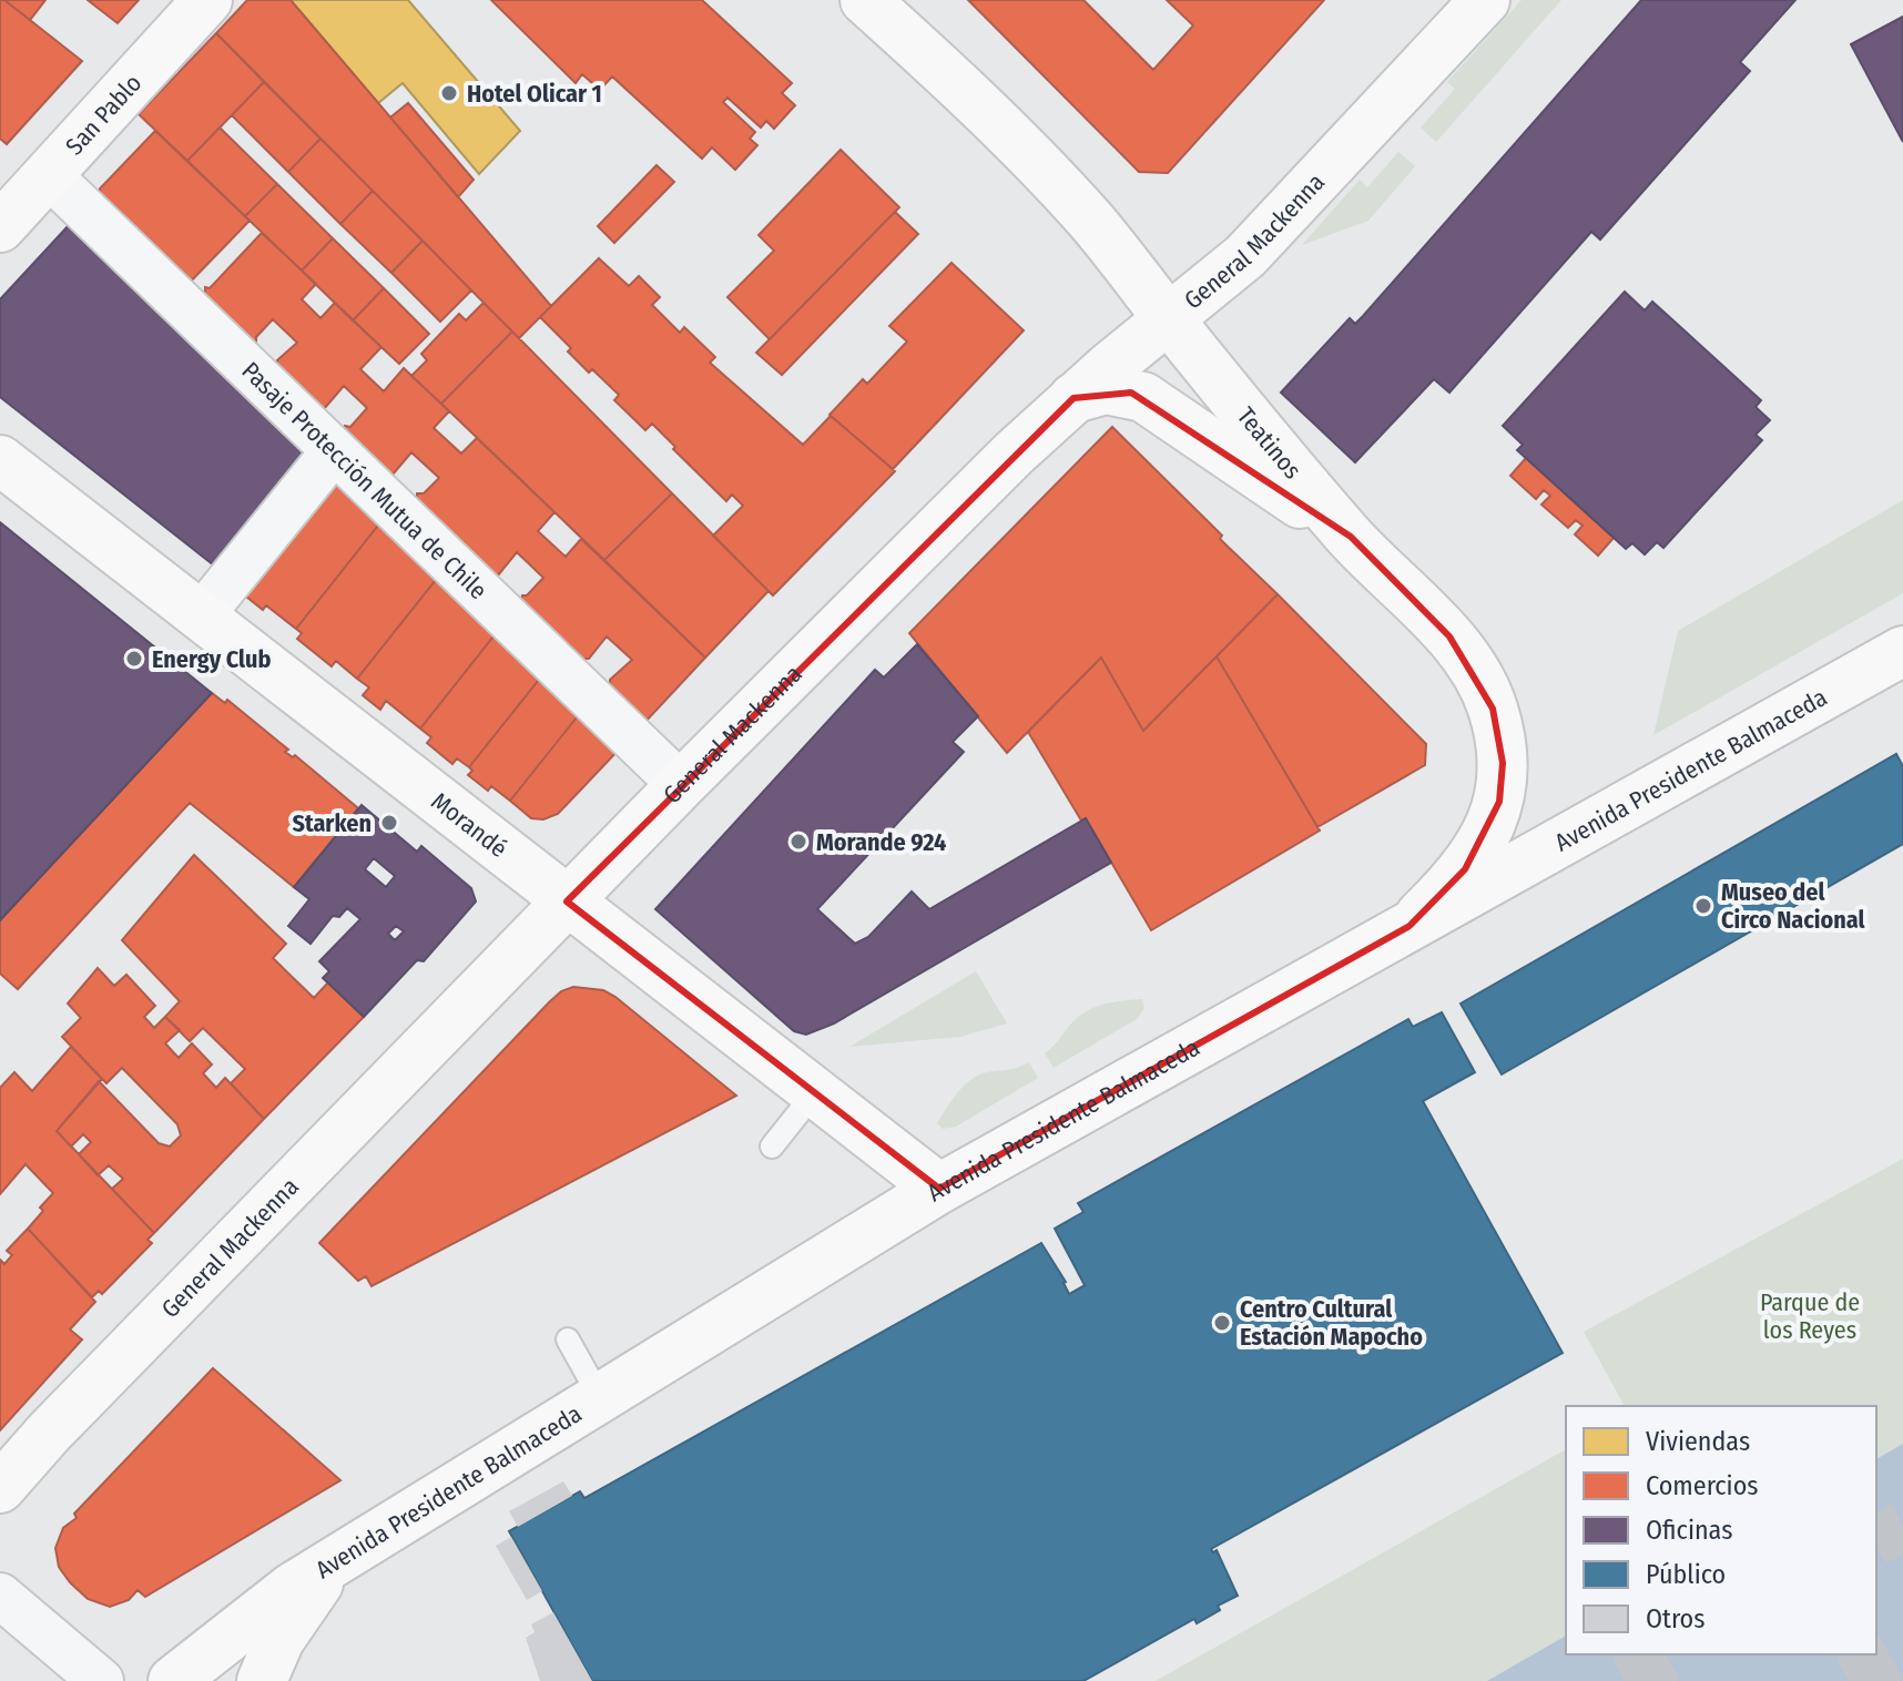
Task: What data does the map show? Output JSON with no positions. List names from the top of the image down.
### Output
{
  "streets": {
    "main road": [
      "San Pablo",
      "General Mackenna",
      "Teatinos",
      "Avenida Presidente Balmaceda",
      "Morandé"
    ],
    "street": ["Pasaje Protección Mutua de Chile"]
  },
  "crossings": [
    ["San Pablo", "Pasaje Protección Mutua de Chile"],
    ["General Mackenna", "Teatinos"],
    ["General Mackenna", "Pasaje Protección Mutua de Chile"],
    ["General Mackenna", "Morandé"],
    ["Teatinos", "Avenida Presidente Balmaceda"],
    ["Avenida Presidente Balmaceda", "Morandé"]
  ],
  "parks": ["Parque de los Reyes"],
  "places": [
    "Hotel Olicar 1",
    "Energy Club",
    "Starken",
    "Morande 924",
    "Museo del Circo Nacional",
    "Centro Cultural Estación Mapocho"
  ],
  "legend": [
    "Viviendas",
    "Comercios",
    "Oficinas",
    "Público",
    "Otros"
  ]
}
